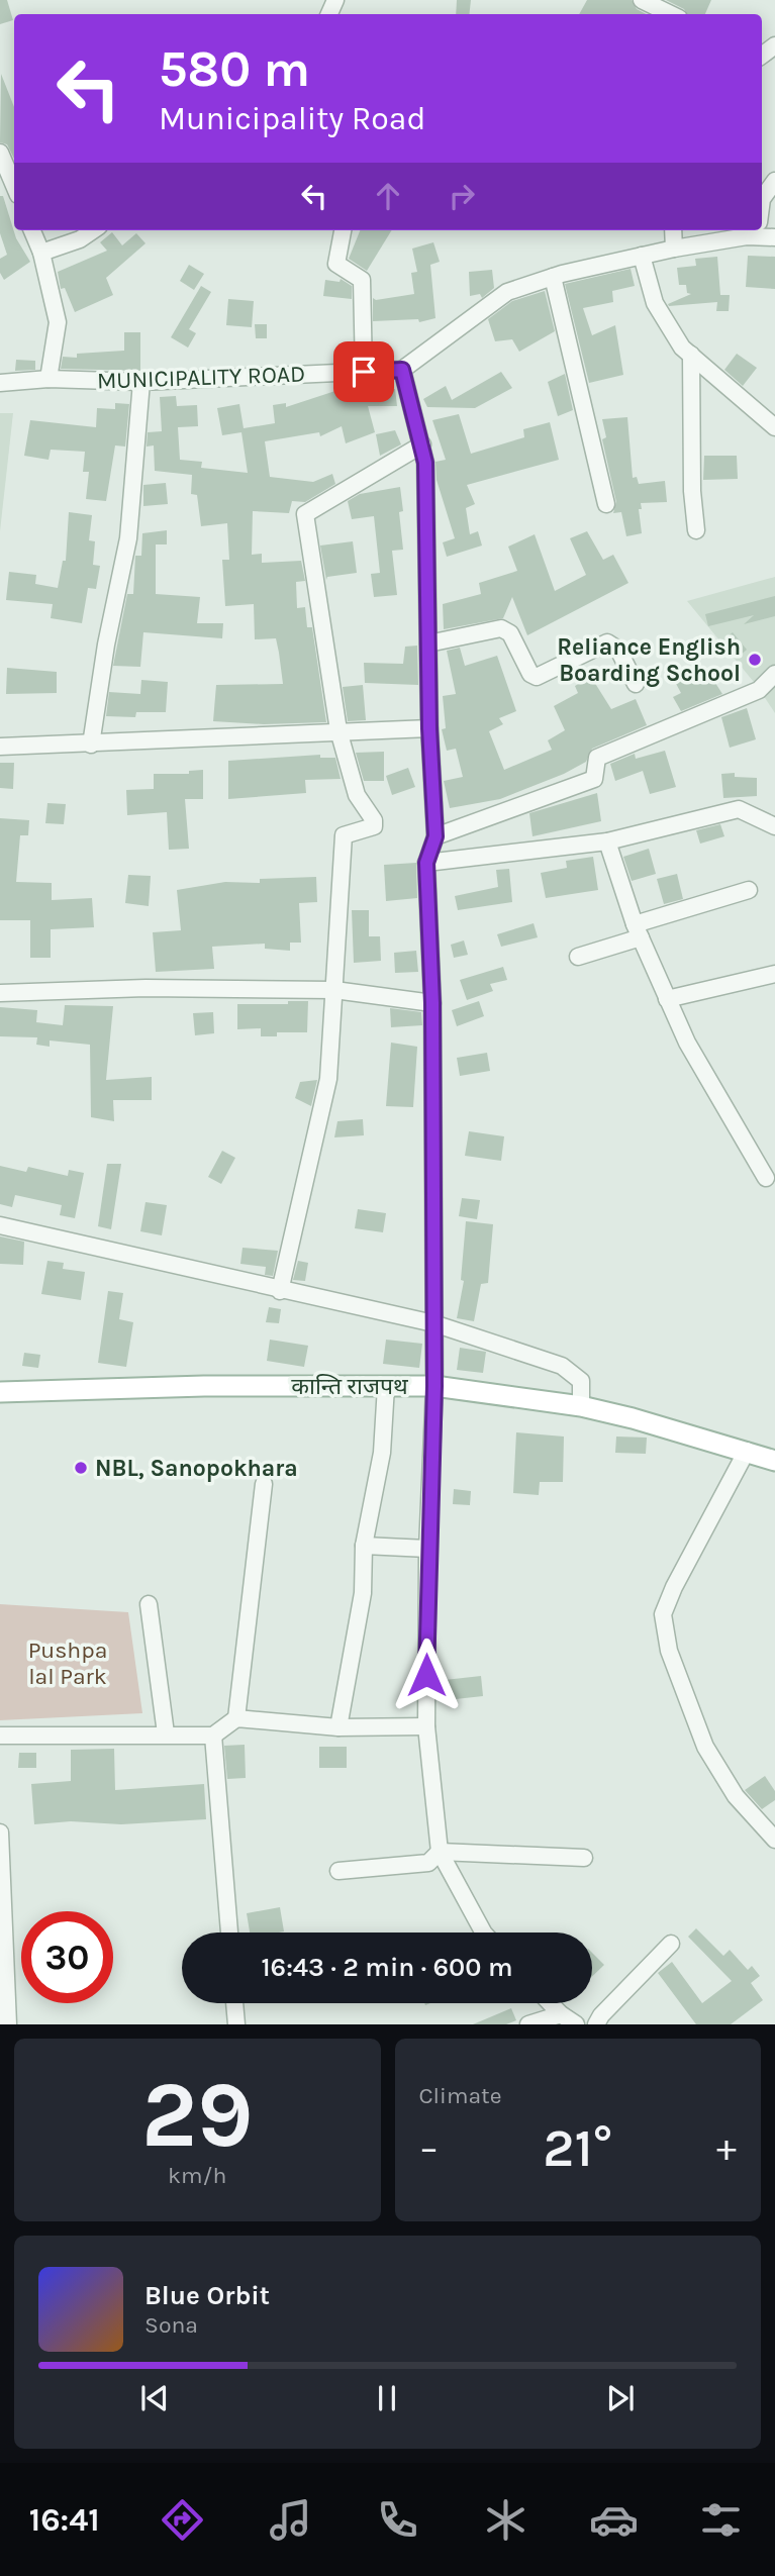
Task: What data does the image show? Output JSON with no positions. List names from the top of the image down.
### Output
{
  "streets": {
    "main road": ["कान्ति राजपथ"],
    "street": ["MUNICIPALITY ROAD"]
  },
  "parks": ["Pushpa lal Park"],
  "places": ["Reliance English Boarding School", "NBL, Sanopokhara"],
  "page": {
    "turn": ["580 m", "Municipality Road"],
    "limit": "30",
    "trip": "16:43 · 2 min · 600 m",
    "tile": [
      ["29", "km/h"],
      "Climate"
    ],
    "heat": ["−", "21°", "+"],
    "song": ["Blue Orbit", "Sona"],
    "tabs": "16:41"
  }
}
